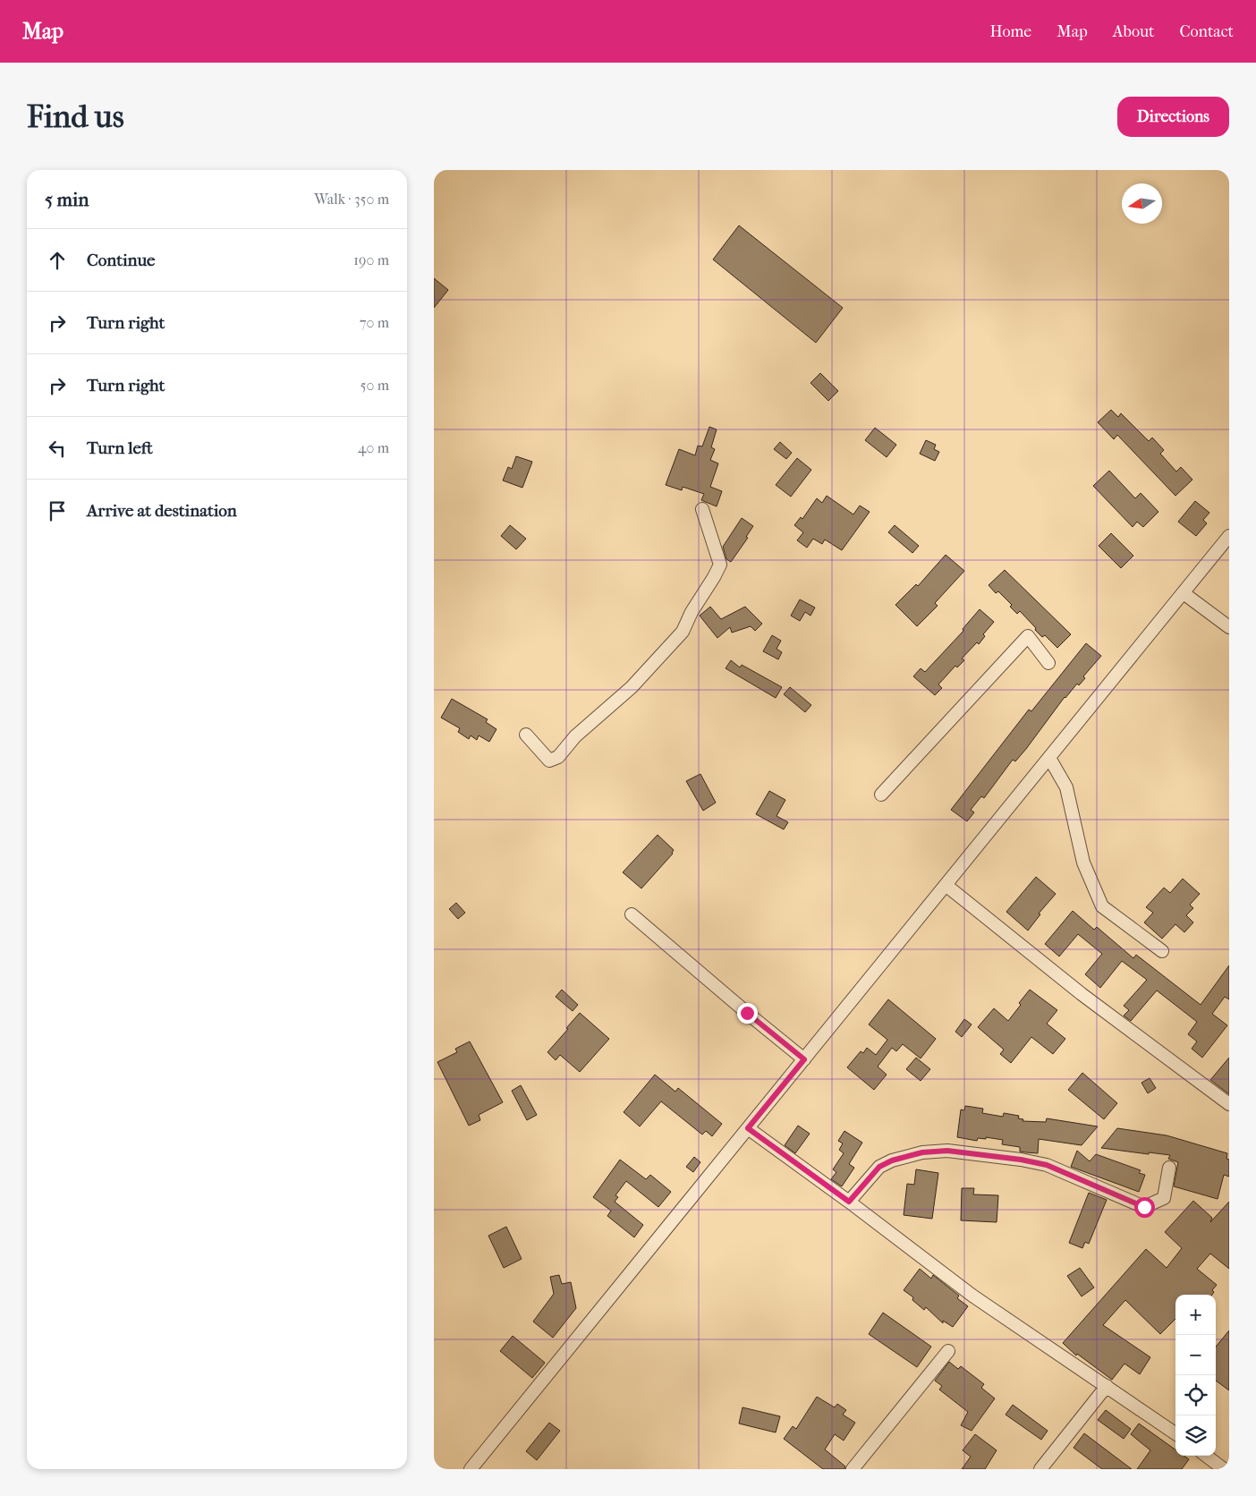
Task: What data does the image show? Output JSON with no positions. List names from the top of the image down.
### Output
{
  "north": "left",
  "page": {
    "header": "Map",
    "nav": [
      "Home",
      "Map",
      "About",
      "Contact"
    ],
    "buttons": "Directions",
    "title": "Find us",
    "heading": ["5 min", "Walk · 350 m"],
    "list": [
      ["Continue", "190 m"],
      ["Turn right", "70 m"],
      ["Turn right", "50 m"],
      ["Turn left", "40 m"],
      "Arrive at destination"
    ],
    "map_buttons": ["+", "−"]
  }
}
